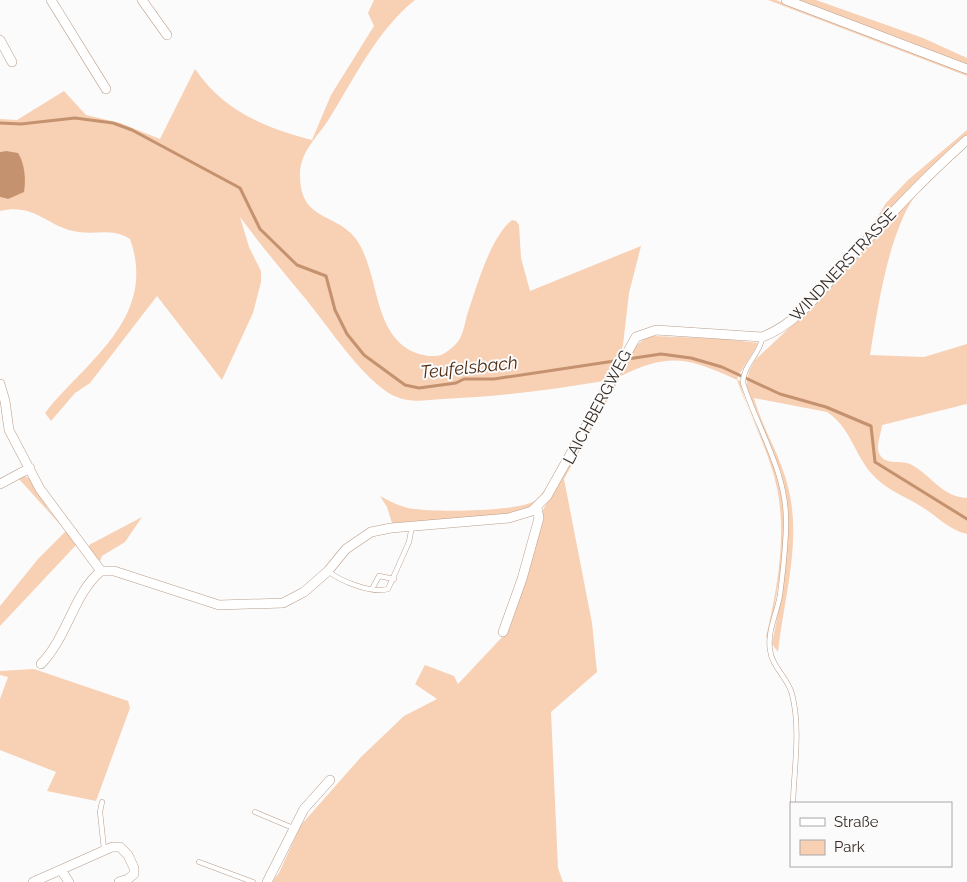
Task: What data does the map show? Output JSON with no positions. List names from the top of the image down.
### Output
{
  "streets": {
    "street": ["WINDNERSTRASSE", "LAICHBERGWEG"]
  },
  "crossings": [
    ["WINDNERSTRASSE", "LAICHBERGWEG"]
  ],
  "water": ["Teufelsbach"],
  "legend": ["Straße", "Park"]
}
